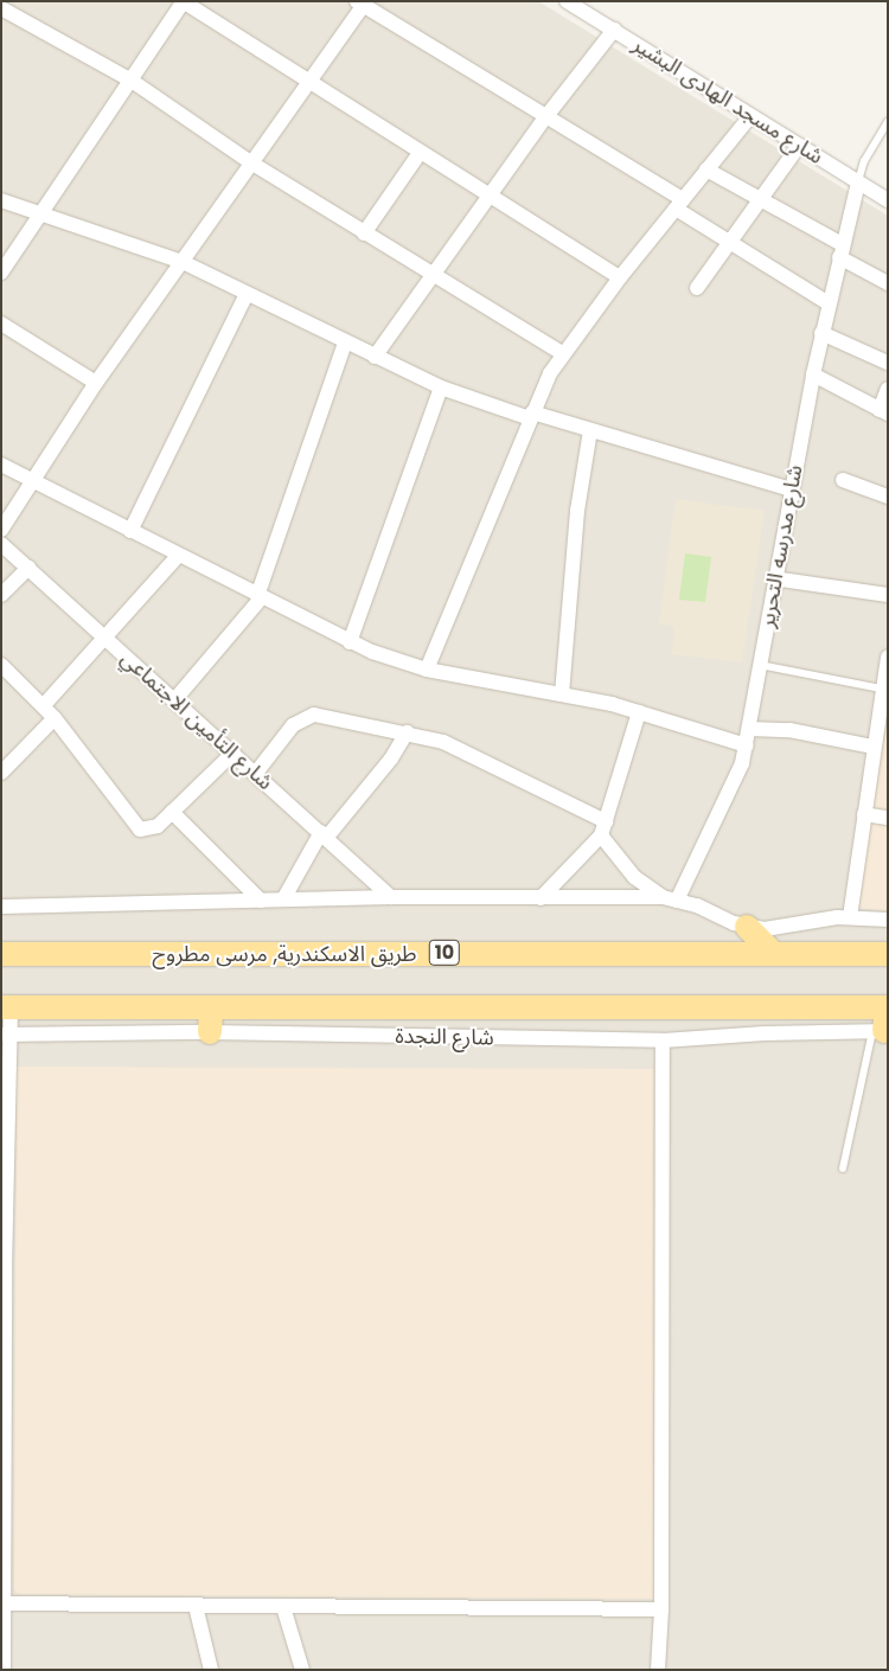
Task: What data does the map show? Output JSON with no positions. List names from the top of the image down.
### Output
{
  "streets": {
    "main road": ["10", "طريق الاسكندرية, مرسى مطروح"],
    "street": [
      "شارع مسجد الهادى البشير",
      "شارع مدرسه التحرير",
      "شارع التأمين الاجتماعي",
      "شارع النجدة"
    ]
  },
  "crossings": [
    ["شارع مسجد الهادى البشير", "شارع مدرسه التحرير"]
  ]
}
